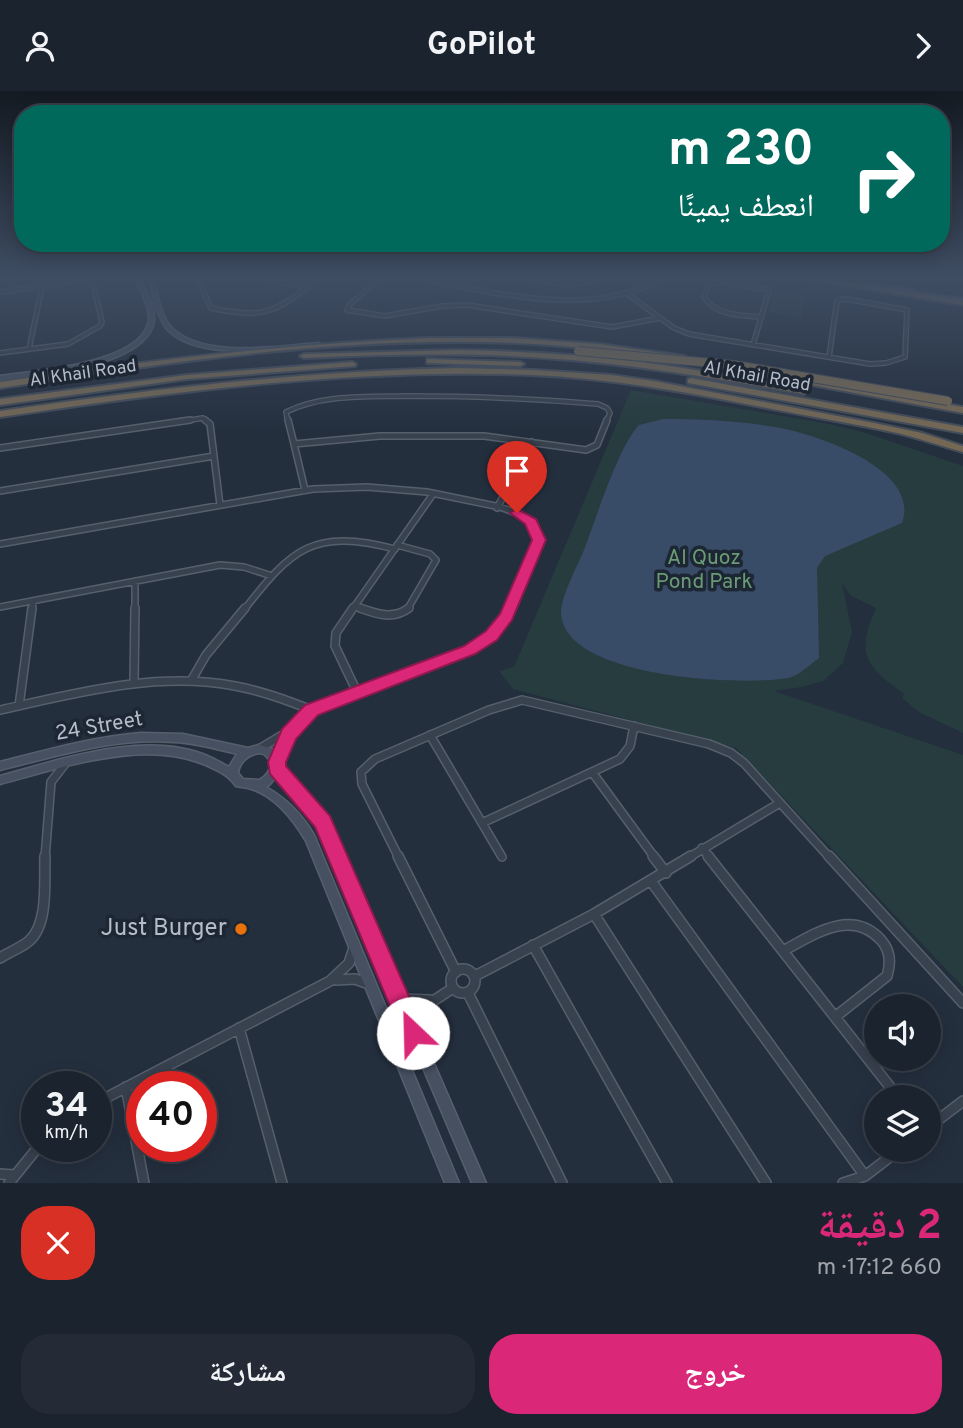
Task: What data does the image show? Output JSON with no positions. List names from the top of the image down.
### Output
{
  "streets": {
    "highway": ["Al Khail Road"],
    "street": ["24 Street"]
  },
  "parks": ["Al Quoz Pond Park"],
  "places": ["Just Burger"],
  "page": {
    "header": "GoPilot",
    "turn": ["230 m", "انعطف يمينًا"],
    "speed": "34 km/h",
    "limit": "40",
    "heading": ["2 دقيقة", "660 m · 17:12"],
    "buttons": ["خروج", "مشاركة"]
  }
}
